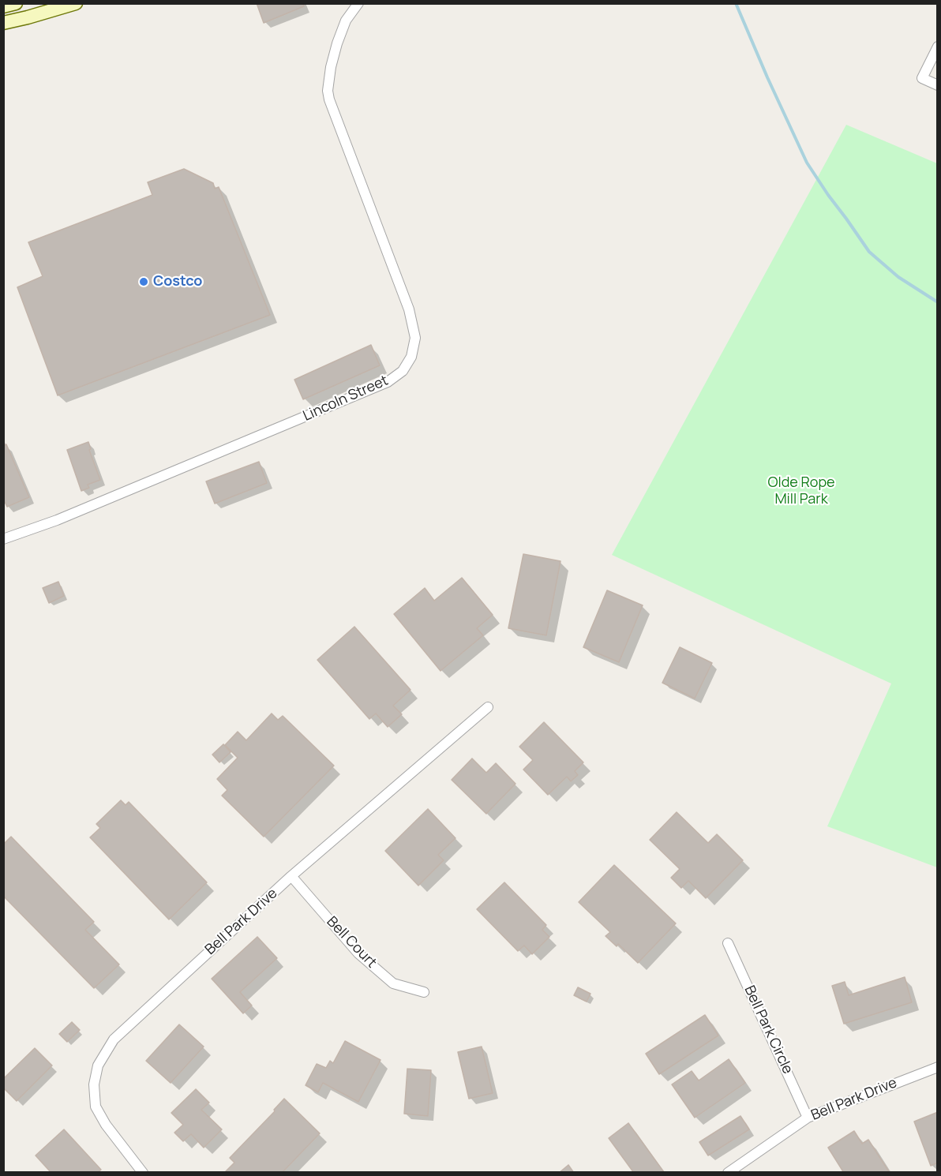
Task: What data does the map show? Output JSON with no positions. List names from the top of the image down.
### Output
{
  "streets": {
    "street": [
      "Lincoln Street",
      "Bell Park Drive",
      "Bell Court",
      "Bell Park Circle"
    ]
  },
  "crossings": [
    ["Bell Park Drive", "Bell Court"],
    ["Bell Park Drive", "Bell Park Circle"]
  ],
  "parks": ["Olde Rope Mill Park"],
  "places": ["Costco"]
}
